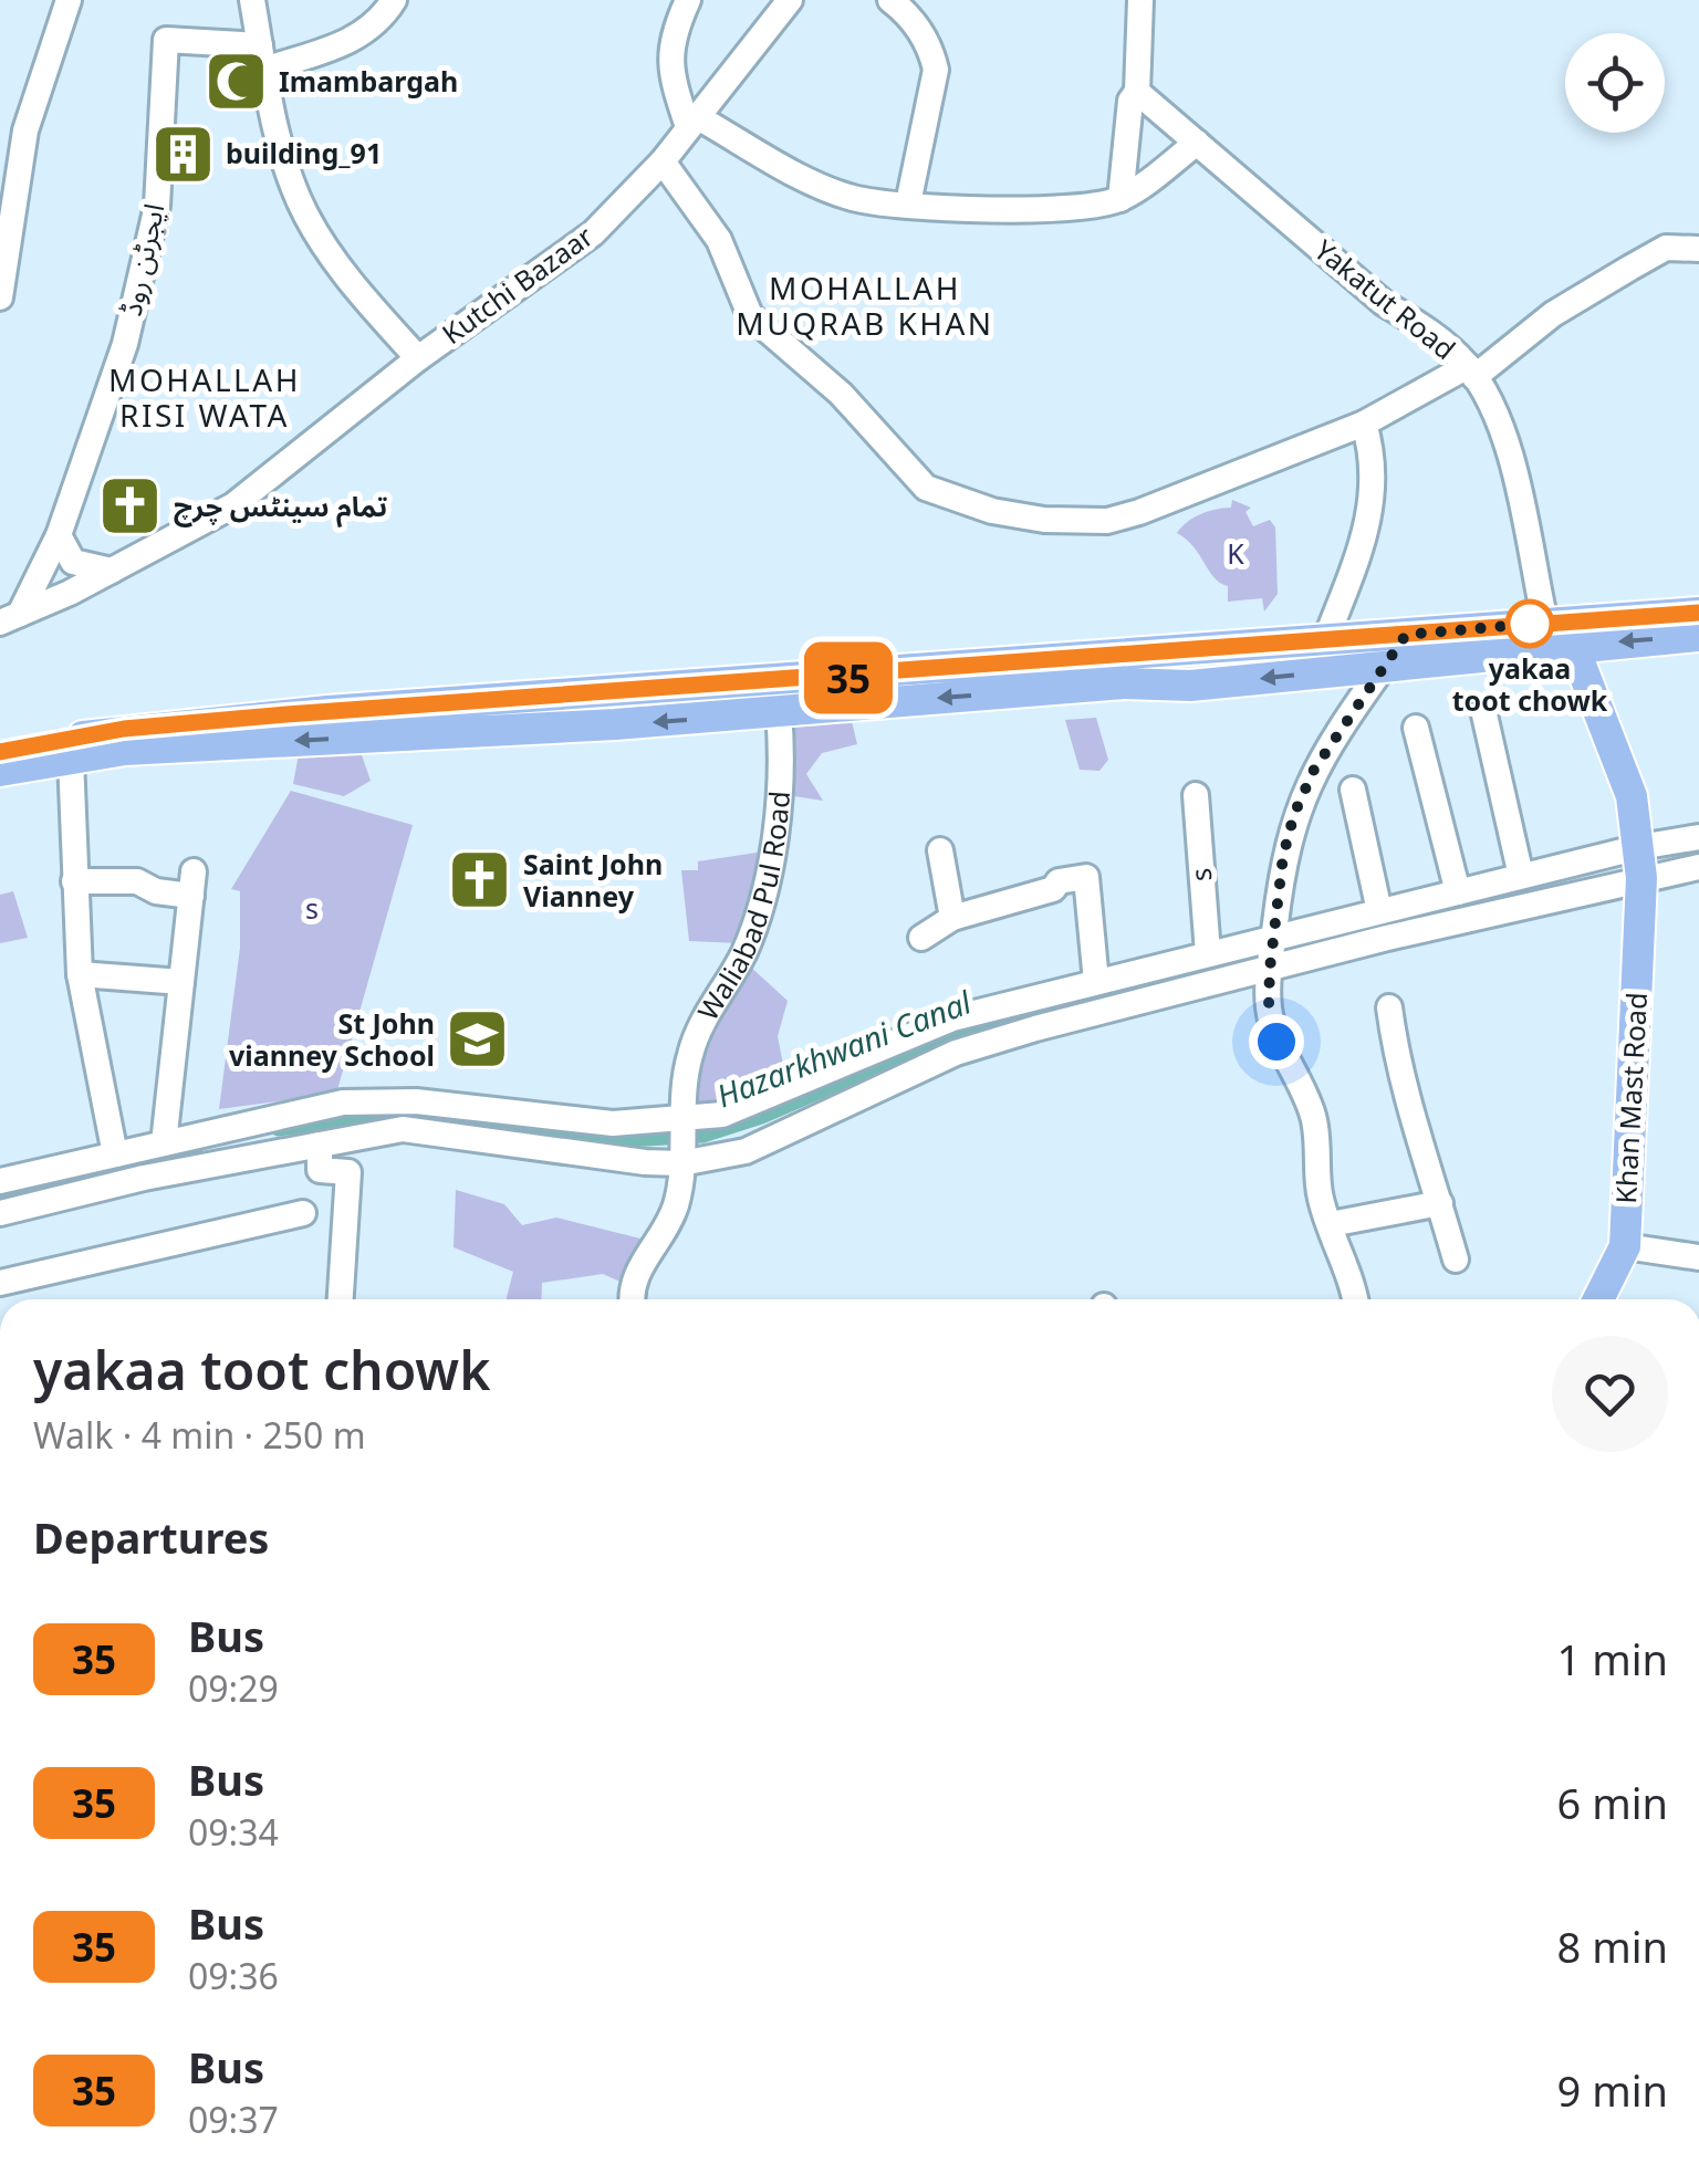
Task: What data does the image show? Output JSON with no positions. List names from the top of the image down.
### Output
{
  "streets": {
    "main road": ["Khan Mast Road"],
    "street": [
      "ایجرٹن روڈ",
      "Kutchi Bazaar",
      "Yakatut Road",
      "s",
      "Waliabad Pul Road"
    ]
  },
  "crossings": [
    ["ایجرٹن روڈ", "Kutchi Bazaar"],
    ["Yakatut Road", "Khan Mast Road"]
  ],
  "districts": ["MOHALLAH MUQRAB KHAN", "MOHALLAH RISI WATA"],
  "water": ["Hazarkhwani Canal"],
  "parks": ["K", "s"],
  "places": {
    "mosque": ["Imambargah"],
    "building": ["building_91"],
    "church": ["تمام سینٹس چرچ", "Saint John Vianney"],
    "other": ["yakaa toot chowk"],
    "school or university": ["St John vianney School"]
  },
  "lines": ["bus line 35"],
  "page": {
    "on_map": "35",
    "heading": [
      ["yakaa toot chowk", "Walk · 4 min · 250 m"],
      "Departures"
    ],
    "list": [
      {
        "mark": "35",
        "name": "Bus",
        "note": "09:29",
        "value": "1 min"
      },
      {
        "mark": "35",
        "name": "Bus",
        "note": "09:34",
        "value": "6 min"
      },
      {
        "mark": "35",
        "name": "Bus",
        "note": "09:36",
        "value": "8 min"
      },
      {
        "mark": "35",
        "name": "Bus",
        "note": "09:37",
        "value": "9 min"
      }
    ]
  }
}
